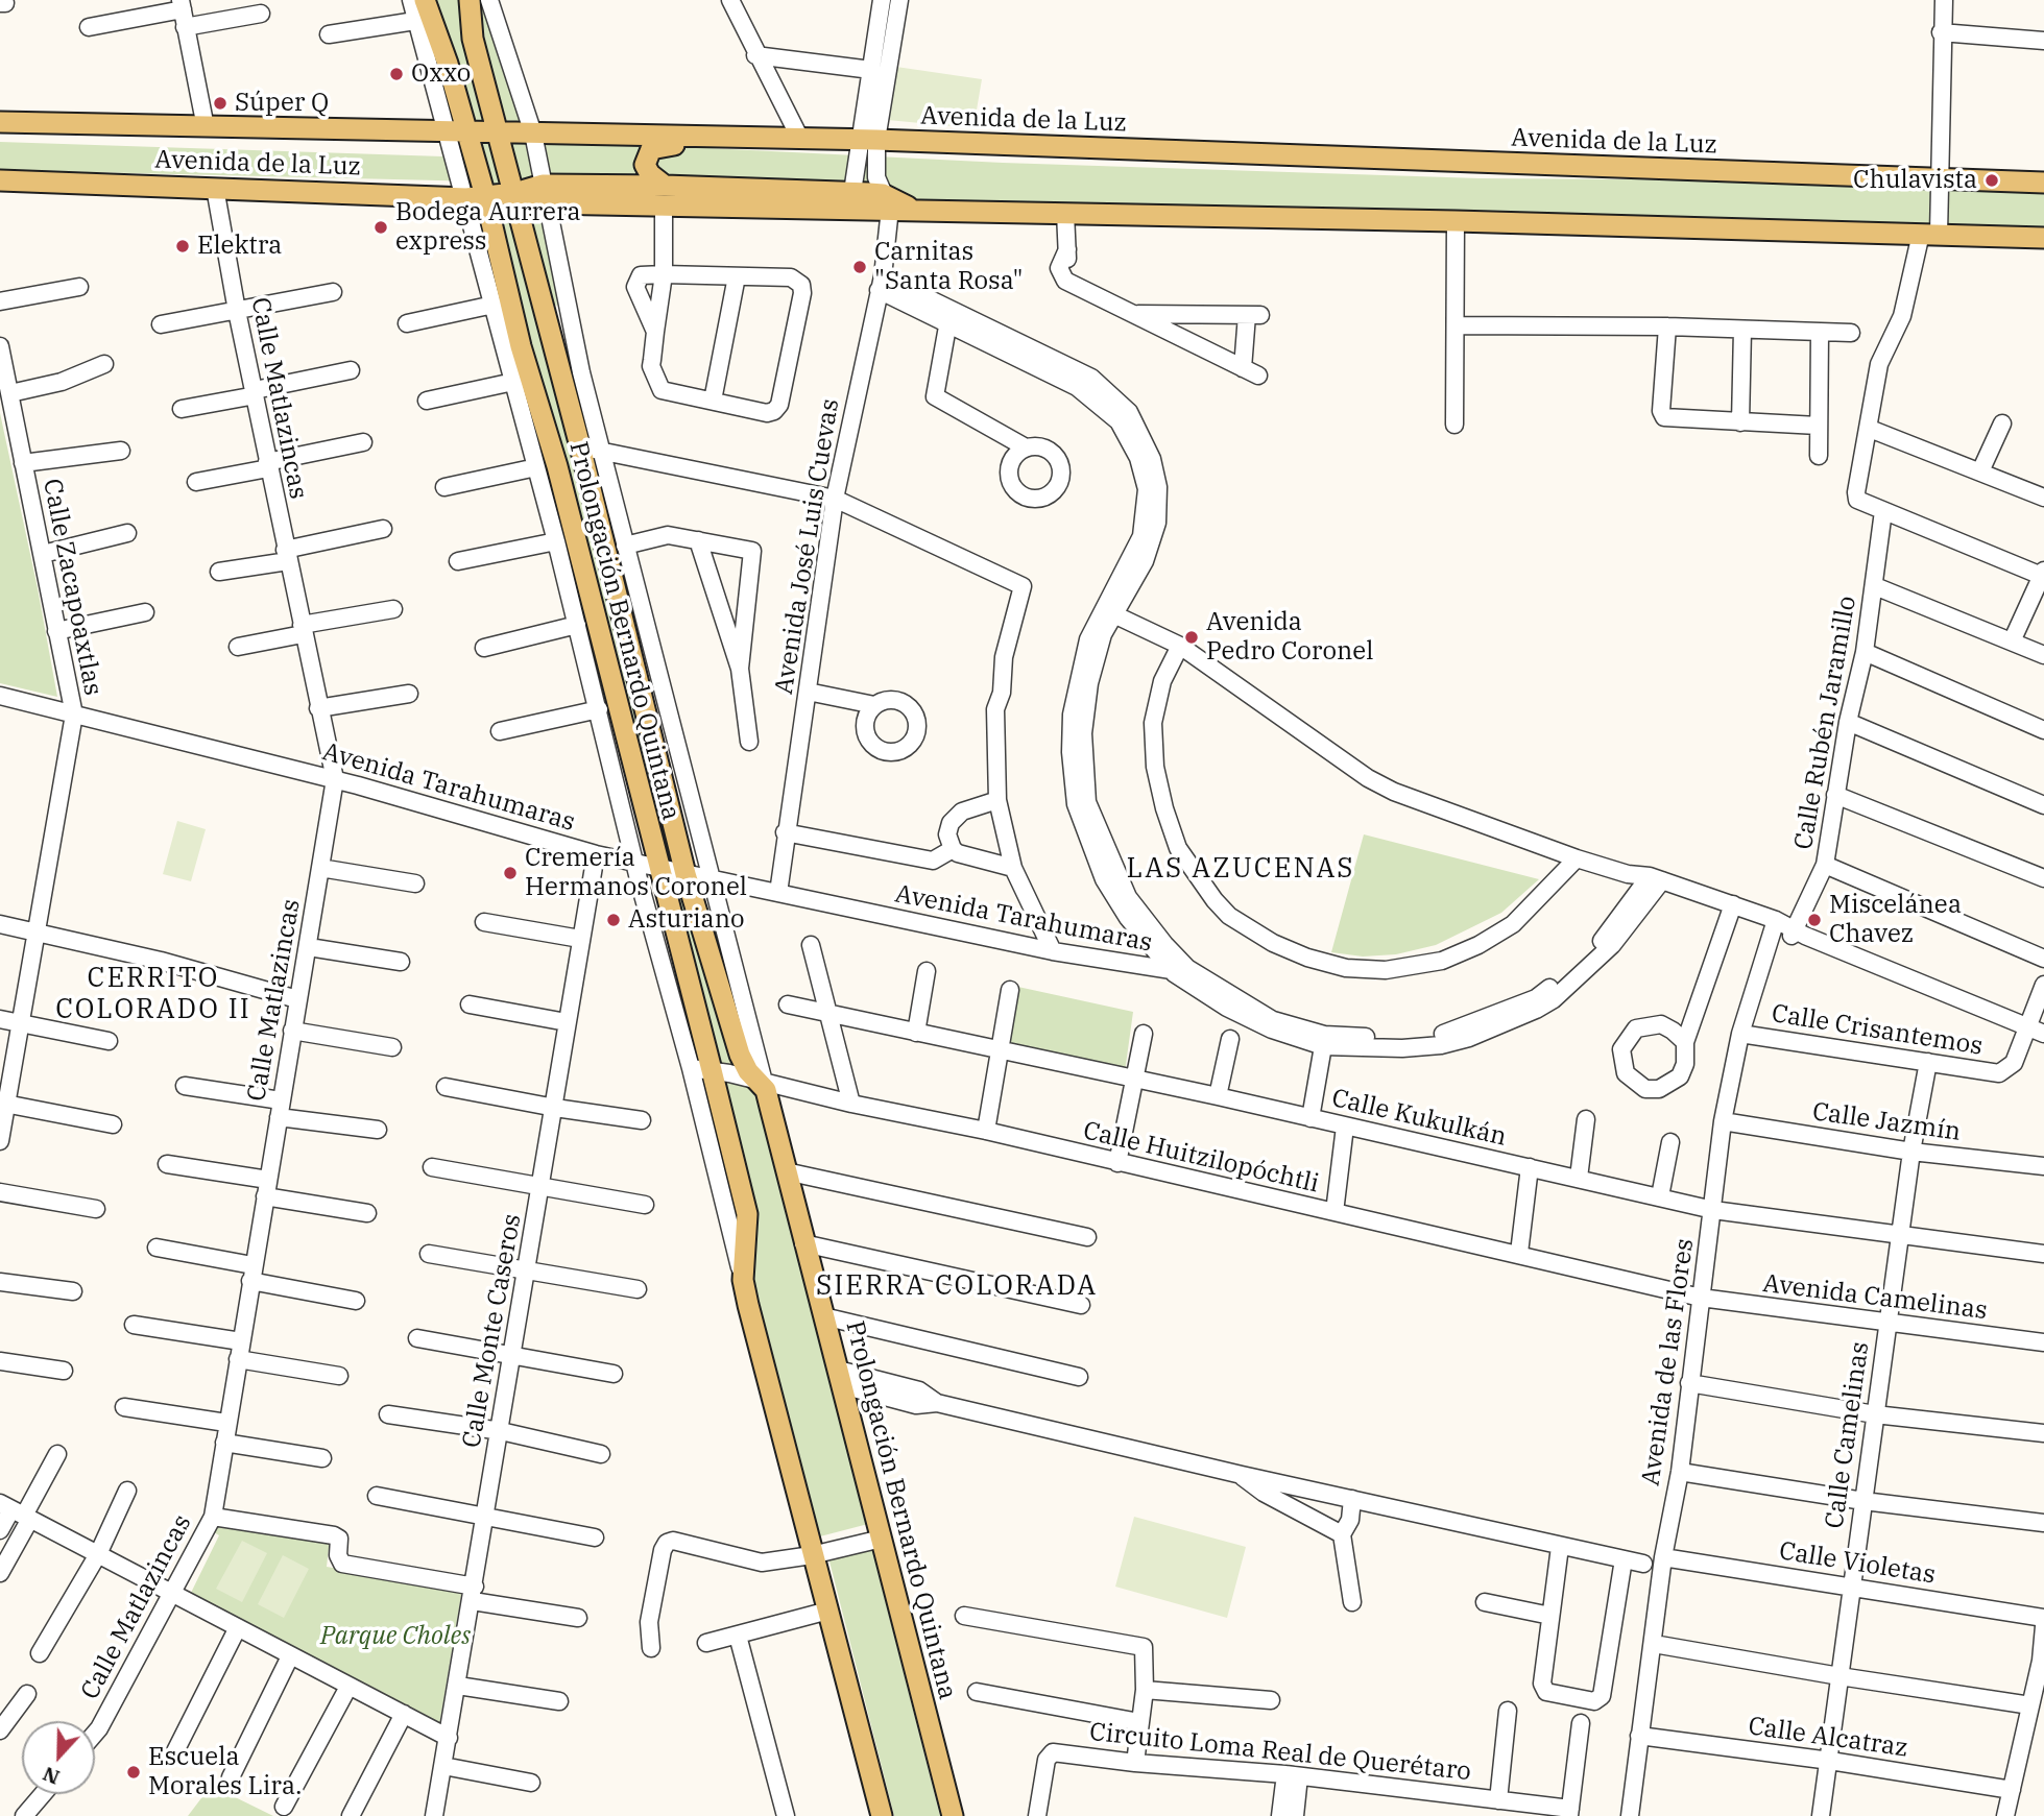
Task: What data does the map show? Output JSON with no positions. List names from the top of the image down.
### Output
{
  "streets": {
    "main road": ["Avenida de la Luz", "Prolongación Bernardo Quintana"],
    "street": [
      "Calle Matlazincas",
      "Avenida José Luis Cuevas",
      "Calle Zacapoaxtlas",
      "Calle Rubén Jaramillo",
      "Avenida Tarahumaras",
      "Calle Crisantemos",
      "Calle Kukulkán",
      "Calle Jazmín",
      "Calle Huitzilopóchtli",
      "Avenida Camelinas",
      "Calle Monte Caseros",
      "Avenida de las Flores",
      "Calle Camelinas",
      "Calle Violetas",
      "Calle Alcatraz",
      "Circuito Loma Real de Querétaro"
    ]
  },
  "crossings": [
    ["Avenida de la Luz", "Calle Matlazincas"],
    ["Avenida de la Luz", "Avenida José Luis Cuevas"],
    ["Avenida de la Luz", "Prolongación Bernardo Quintana"],
    ["Calle Matlazincas", "Avenida Tarahumaras"],
    ["Avenida José Luis Cuevas", "Avenida Tarahumaras"],
    ["Calle Zacapoaxtlas", "Avenida Tarahumaras"],
    ["Prolongación Bernardo Quintana", "Avenida Tarahumaras"],
    ["Prolongación Bernardo Quintana", "Calle Huitzilopóchtli"],
    ["Avenida Tarahumaras", "Calle Monte Caseros"],
    ["Calle Crisantemos", "Avenida de las Flores"],
    ["Calle Crisantemos", "Calle Camelinas"],
    ["Calle Kukulkán", "Avenida de las Flores"],
    ["Calle Kukulkán", "Calle Camelinas"],
    ["Calle Jazmín", "Avenida de las Flores"],
    ["Calle Jazmín", "Calle Camelinas"],
    ["Calle Huitzilopóchtli", "Avenida Camelinas"],
    ["Calle Huitzilopóchtli", "Avenida de las Flores"],
    ["Avenida Camelinas", "Avenida de las Flores"],
    ["Avenida Camelinas", "Calle Camelinas"],
    ["Avenida de las Flores", "Calle Violetas"],
    ["Avenida de las Flores", "Calle Alcatraz"],
    ["Calle Camelinas", "Calle Violetas"],
    ["Calle Camelinas", "Calle Alcatraz"]
  ],
  "districts": ["LAS AZUCENAS", "CERRITO COLORADO II", "SIERRA COLORADA"],
  "parks": ["Parque Choles"],
  "places": [
    "Oxxo",
    "Súper Q",
    "Chulavista",
    "Bodega Aurrera express",
    "Elektra",
    "Carnitas \"Santa Rosa\"",
    "Avenida Pedro Coronel",
    "Cremería Hermanos Coronel",
    "Asturiano",
    "Miscelánea Chavez",
    "Escuela Morales Lira."
  ],
  "north": "bottom"
}
